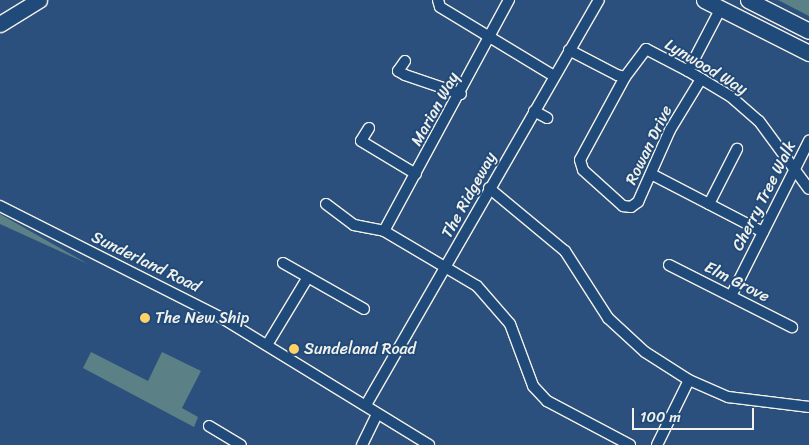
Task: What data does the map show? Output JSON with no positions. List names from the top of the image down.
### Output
{
  "streets": {
    "street": [
      "Lynwood Way",
      "Marian Way",
      "Rowan Drive",
      "The Ridgeway",
      "Cherry Tree Walk",
      "Sunderland Road",
      "Elm Grove"
    ]
  },
  "crossings": [
    ["Lynwood Way", "Rowan Drive"],
    ["Lynwood Way", "Cherry Tree Walk"],
    ["The Ridgeway", "Sunderland Road"],
    ["Cherry Tree Walk", "Elm Grove"]
  ],
  "places": ["The New Ship", "Sundeland Road"],
  "scale_bar": "100 m"
}
